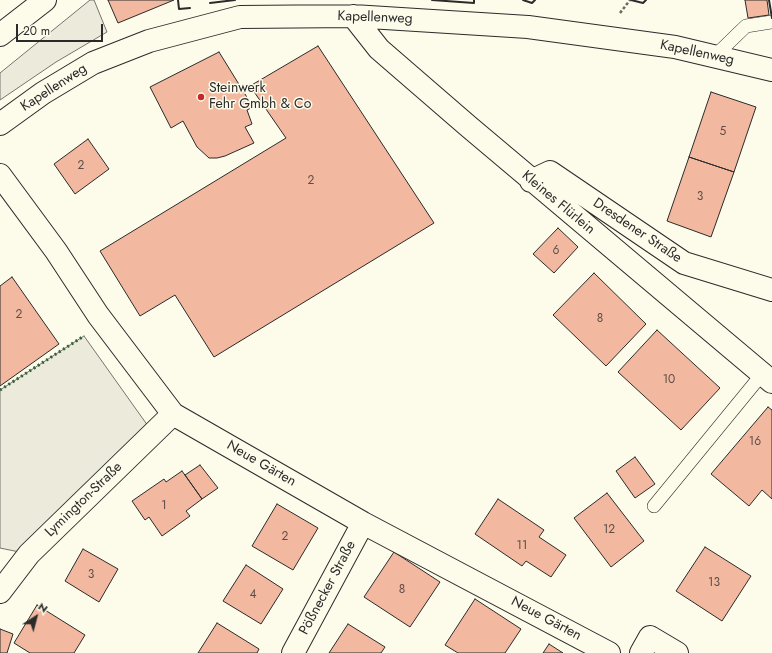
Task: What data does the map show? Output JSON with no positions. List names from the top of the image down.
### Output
{
  "streets": {
    "street": [
      "Kapellenweg",
      "Kleines Flürlein",
      "Dresdener Straße",
      "Neue Gärten",
      "Lymington-Straße",
      "Pößnecker Straße"
    ]
  },
  "crossings": [
    ["Kapellenweg", "Kleines Flürlein"],
    ["Kleines Flürlein", "Dresdener Straße"],
    ["Neue Gärten", "Lymington-Straße"],
    ["Neue Gärten", "Pößnecker Straße"]
  ],
  "places": ["Steinwerk Fehr Gmbh & Co"],
  "house_numbers": [
    "5",
    "2",
    "2",
    "3",
    "6",
    "2",
    "8",
    "10",
    "16",
    "1",
    "12",
    "2",
    "11",
    "3",
    "13",
    "8",
    "4"
  ],
  "scale_bar": "20 m",
  "north": "top right"
}
